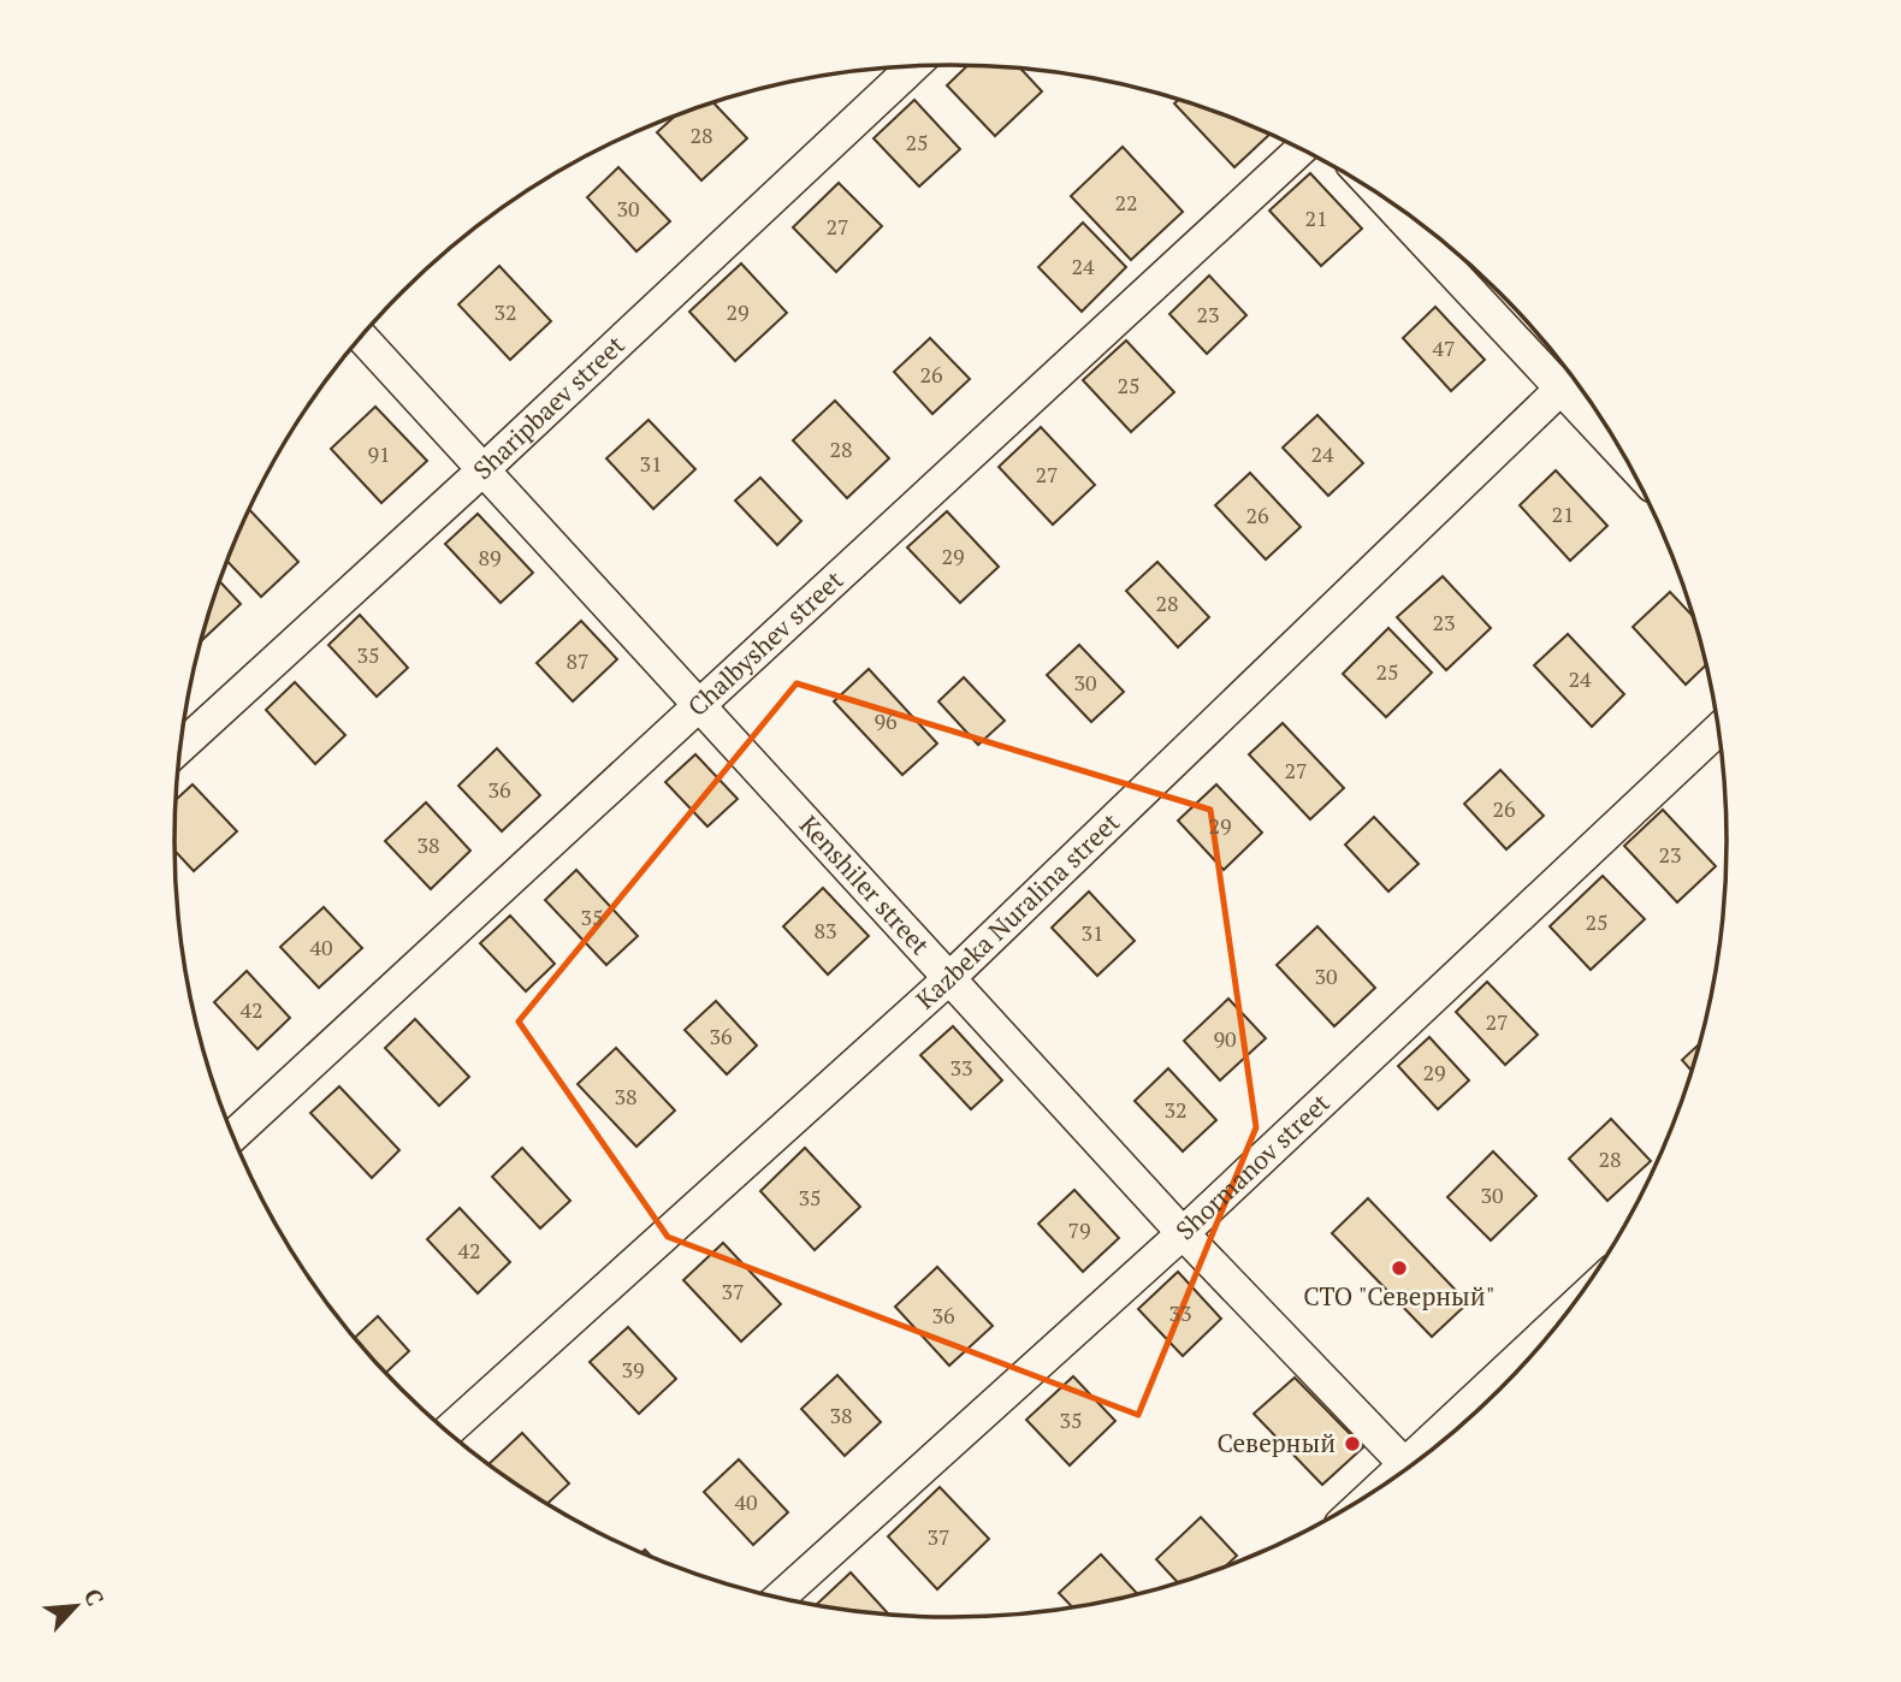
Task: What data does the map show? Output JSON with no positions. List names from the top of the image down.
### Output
{
  "streets": {
    "street": [
      "Sharipbaev street",
      "Chalbyshev street",
      "Kenshiler street",
      "Kazbeka Nuralina street",
      "Shormanov street"
    ]
  },
  "crossings": [
    ["Sharipbaev street", "Kenshiler street"],
    ["Chalbyshev street", "Kenshiler street"],
    ["Kenshiler street", "Kazbeka Nuralina street"],
    ["Kenshiler street", "Shormanov street"]
  ],
  "places": ["СТО \"Северный\"", "Северный"],
  "house_numbers": [
    "28",
    "25",
    "22",
    "30",
    "21",
    "27",
    "24",
    "32",
    "29",
    "23",
    "47",
    "26",
    "25",
    "28",
    "91",
    "24",
    "31",
    "27",
    "21",
    "26",
    "29",
    "89",
    "28",
    "23",
    "35",
    "87",
    "25",
    "24",
    "30",
    "96",
    "27",
    "36",
    "26",
    "29",
    "38",
    "23",
    "35",
    "25",
    "83",
    "31",
    "40",
    "30",
    "42",
    "27",
    "36",
    "90",
    "33",
    "29",
    "38",
    "32",
    "28",
    "30",
    "35",
    "79",
    "42",
    "37",
    "33",
    "36",
    "39",
    "38",
    "35",
    "40",
    "37"
  ],
  "north": "top right"
}
